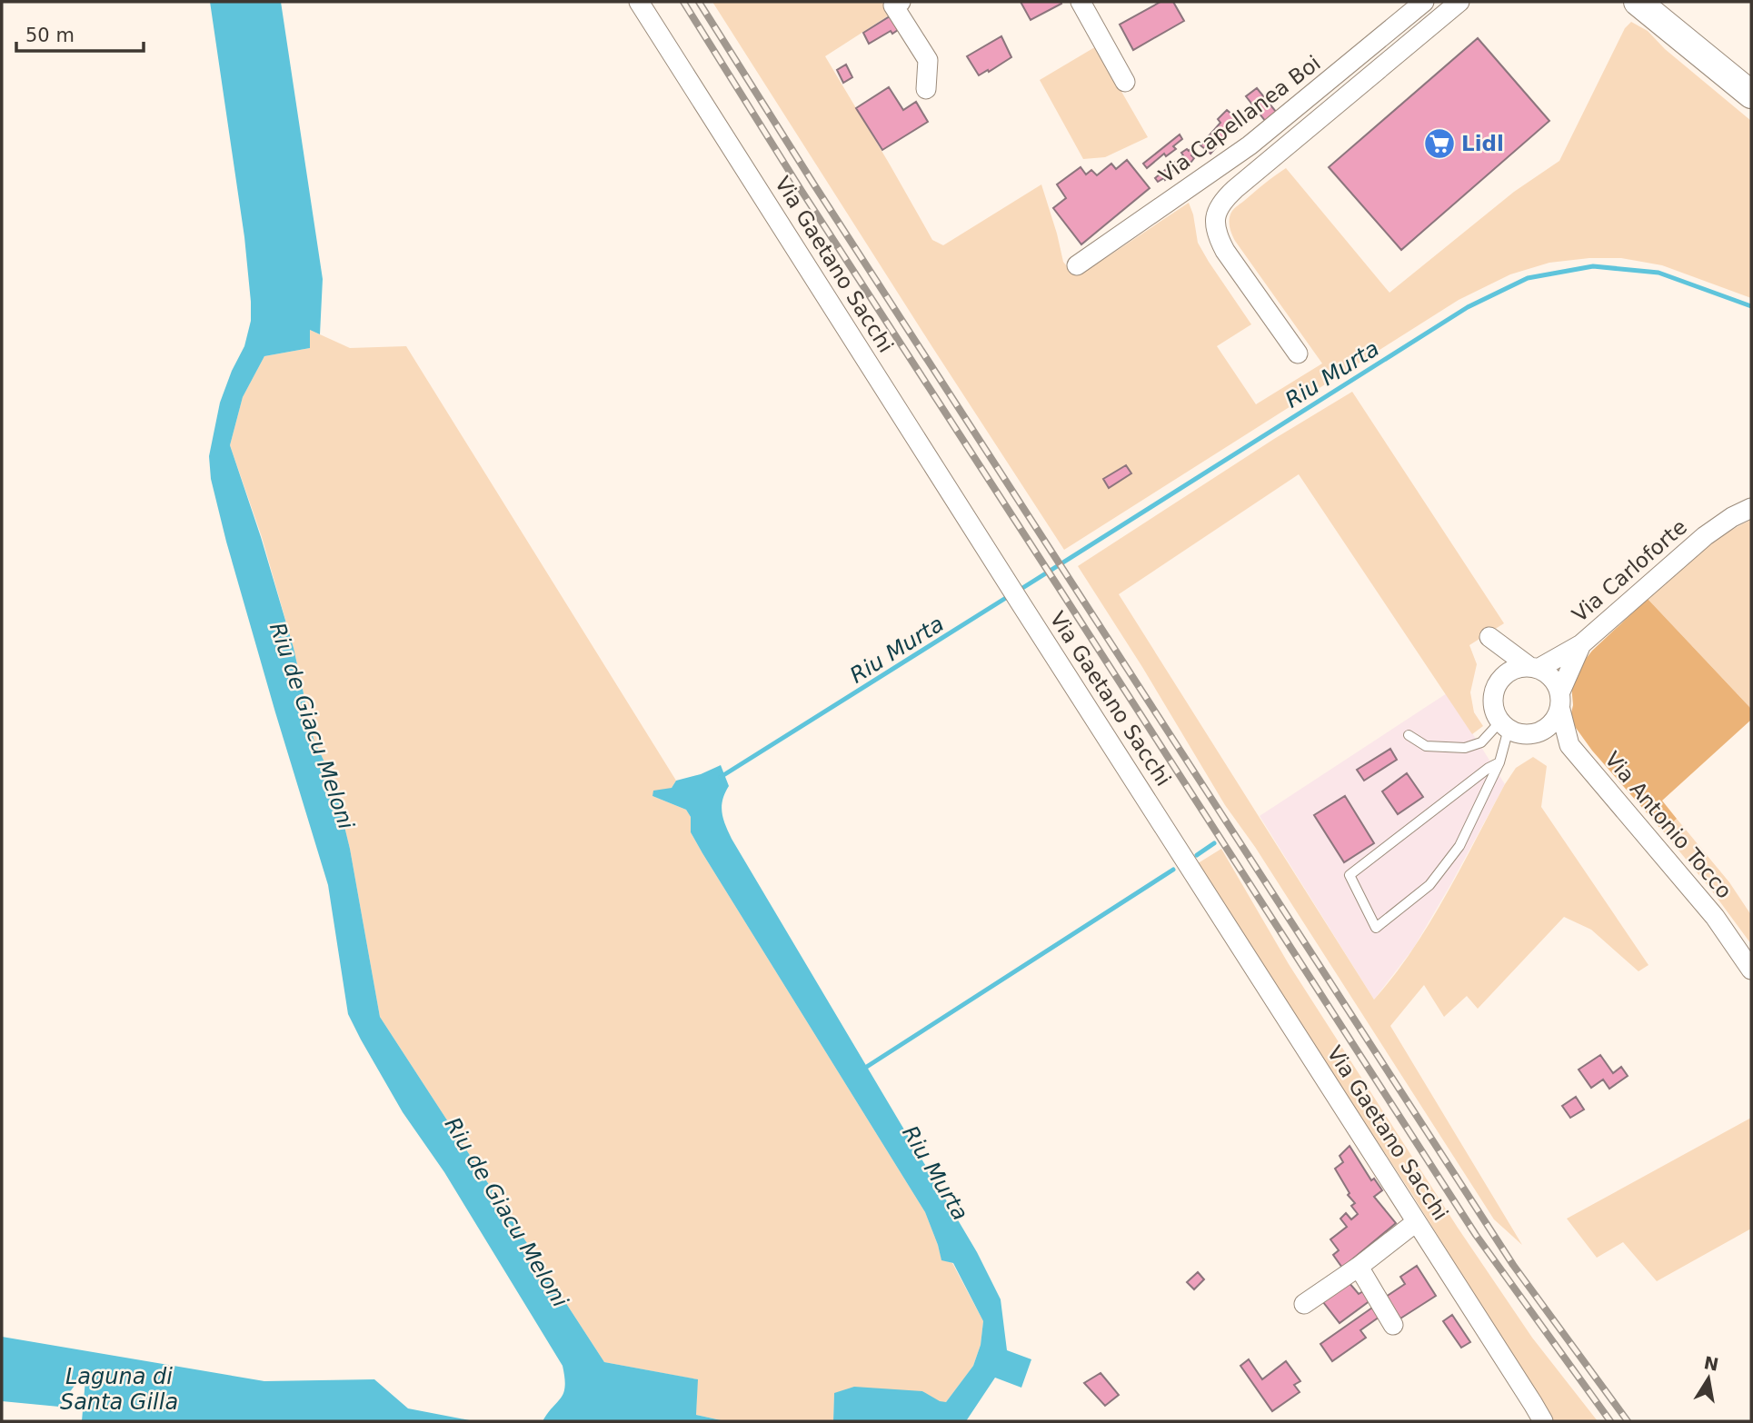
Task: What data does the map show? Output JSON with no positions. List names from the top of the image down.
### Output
{
  "streets": {
    "street": [
      "Via Capellanea Boi",
      "Via Gaetano Sacchi",
      "Via Carloforte",
      "Via Antonio Tocco"
    ]
  },
  "crossings": [
    ["Via Carloforte", "Via Antonio Tocco"]
  ],
  "water": ["Riu Murta", "Riu de Giacu Meloni", "Laguna di Santa Gilla"],
  "places": {
    "supermarket": ["Lidl"]
  },
  "scale_bar": "50 m",
  "north": "top"
}
